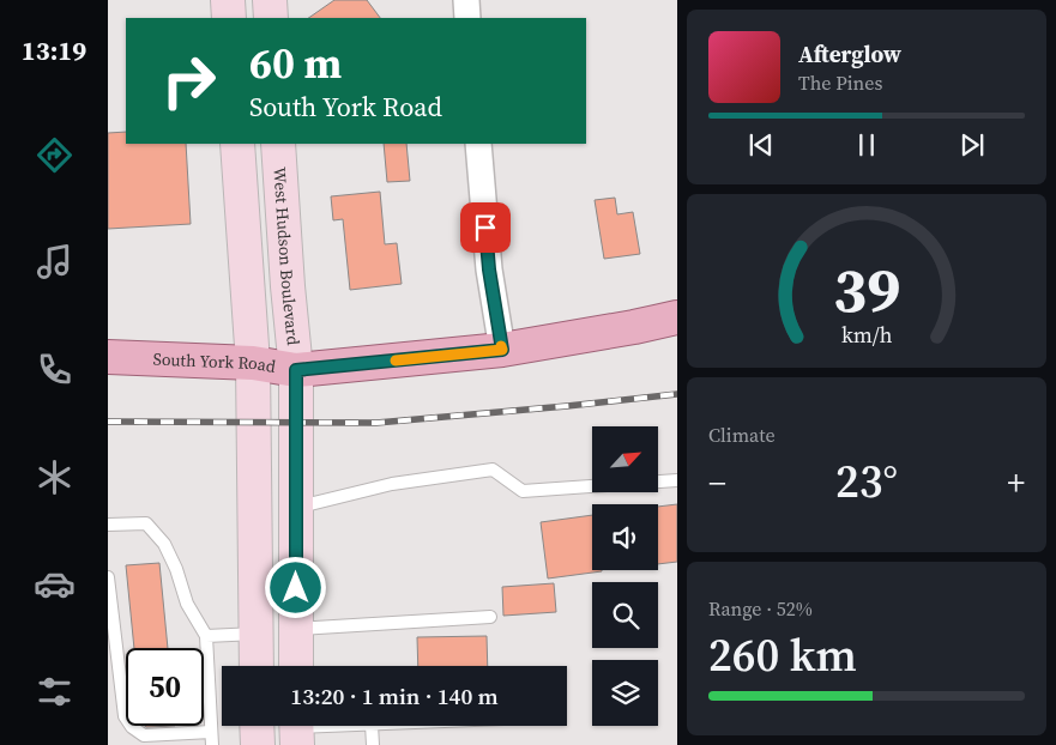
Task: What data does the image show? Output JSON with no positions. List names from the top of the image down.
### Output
{
  "streets": {
    "main road": ["West Hudson Boulevard", "South York Road"]
  },
  "crossings": [
    ["West Hudson Boulevard", "South York Road"]
  ],
  "north": "top right",
  "page": {
    "tabs": "13:19",
    "turn": ["60 m", "South York Road"],
    "song": ["Afterglow", "The Pines"],
    "tile": [
      "Climate",
      ["Range · 52%", "260 km"]
    ],
    "heat": ["−", "23°", "+"],
    "limit": "50",
    "trip": "13:20 · 1 min · 140 m",
    "gauge": ["39", "km/h"]
  }
}
